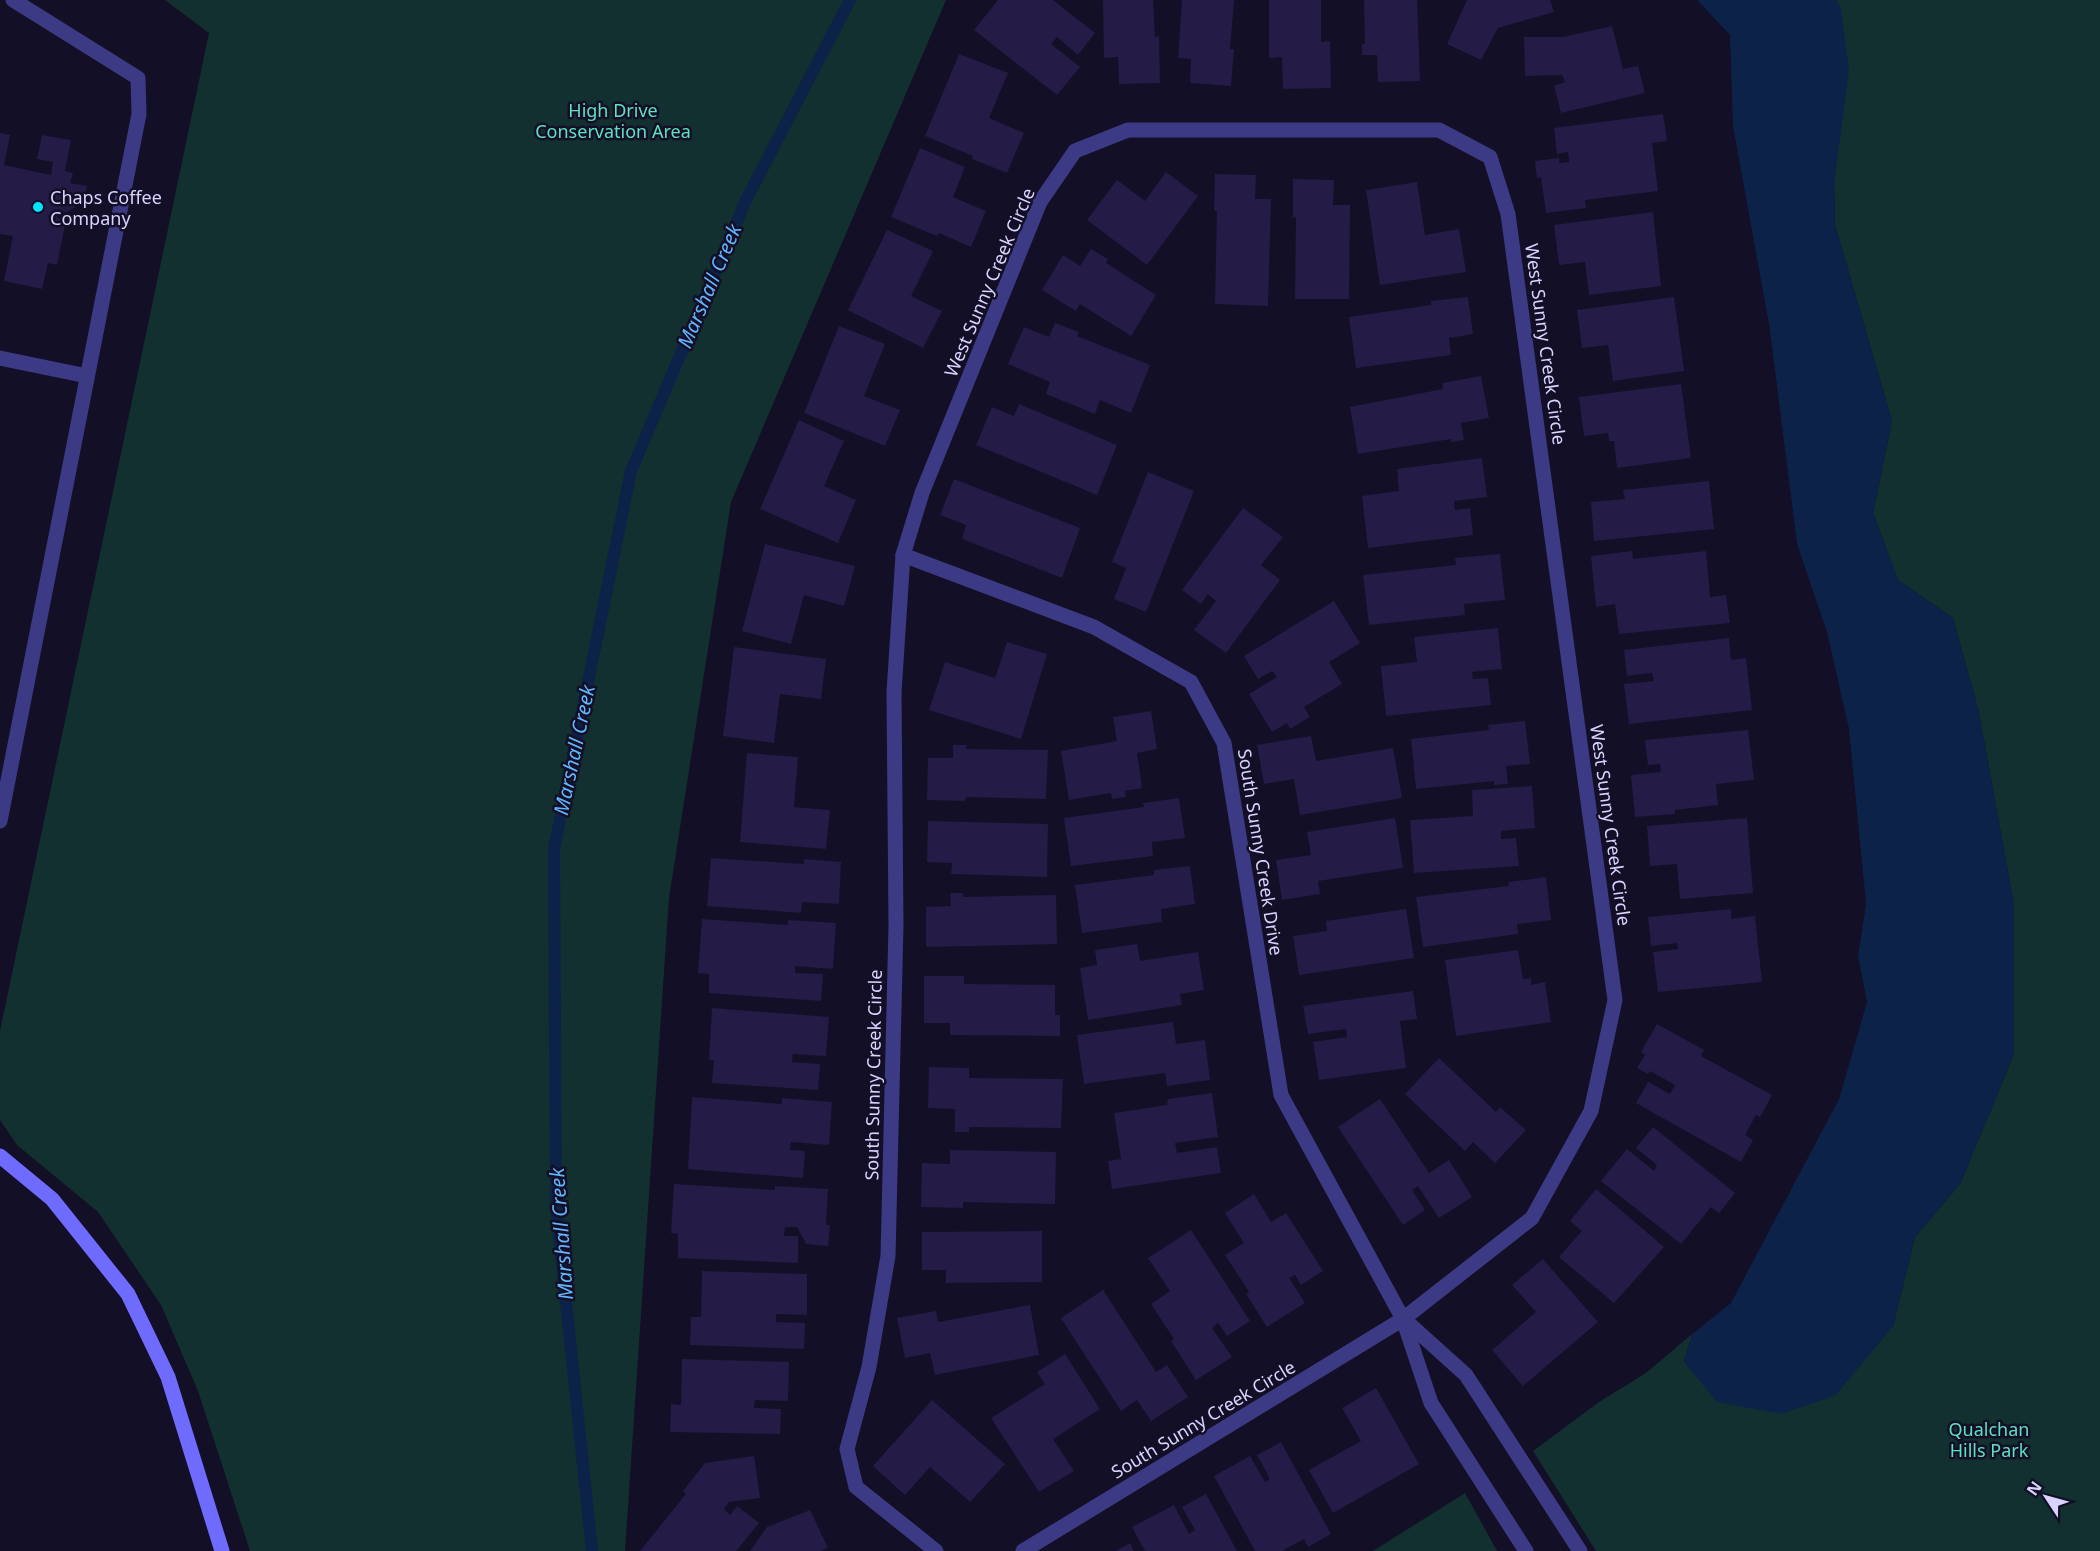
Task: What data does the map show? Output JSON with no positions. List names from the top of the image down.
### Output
{
  "streets": {
    "street": ["West Sunny Creek Circle", "South Sunny Creek Drive", "South Sunny Creek Circle"]
  },
  "crossings": [
    ["West Sunny Creek Circle", "South Sunny Creek Drive"],
    ["West Sunny Creek Circle", "South Sunny Creek Circle"],
    ["South Sunny Creek Drive", "South Sunny Creek Circle"]
  ],
  "water": ["Marshall Creek"],
  "parks": ["High Drive Conservation Area", "Qualchan Hills Park"],
  "places": ["Chaps Coffee Company"],
  "north": "top left"
}
